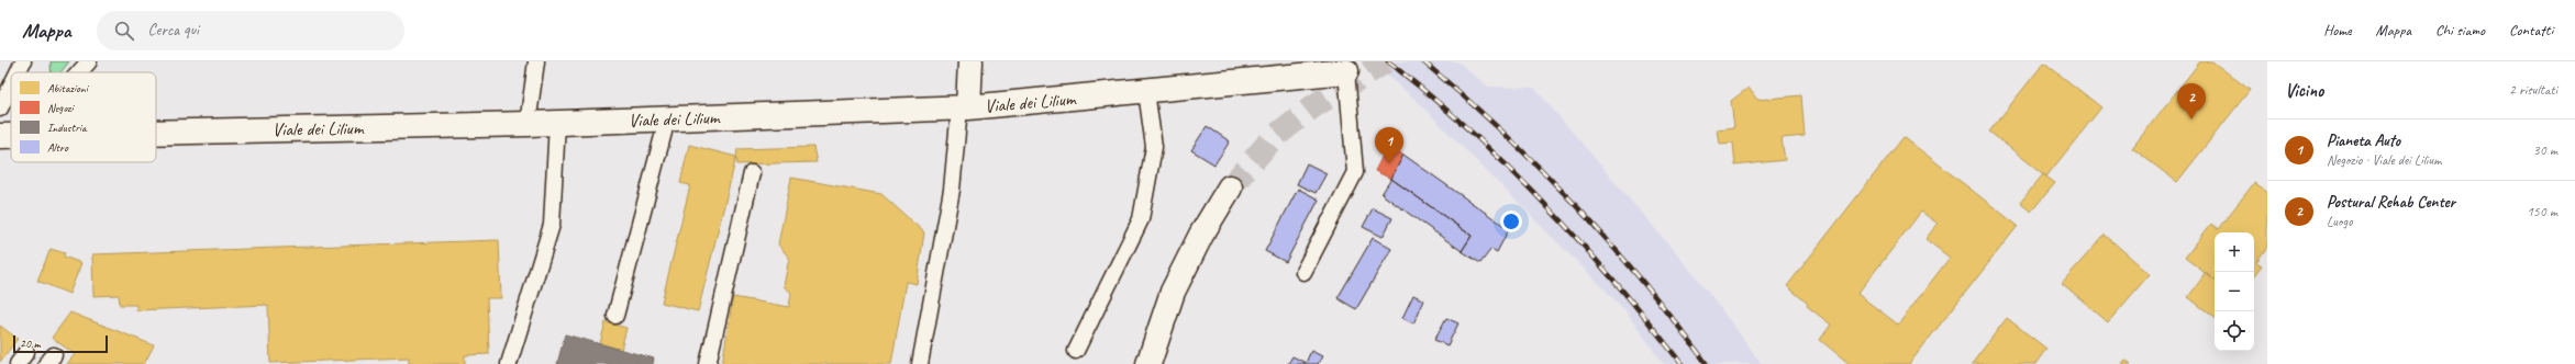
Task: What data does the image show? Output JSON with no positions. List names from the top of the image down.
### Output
{
  "streets": {
    "street": ["Viale dei Lilium"]
  },
  "legend": [
    "Abitazioni",
    "Negozi",
    "Industria",
    "Altro"
  ],
  "scale_bar": "20 m",
  "page": {
    "header": "Mappa",
    "search": "Cerca qui",
    "nav": [
      "Home",
      "Mappa",
      "Chi siamo",
      "Contatti"
    ],
    "heading": ["Vicino", "2 risultati"],
    "pins": ["2", "1"],
    "list": [
      {
        "mark": "1",
        "name": "Pianeta Auto",
        "note": "Negozio · Viale dei Lilium",
        "value": "30 m"
      },
      {
        "mark": "2",
        "name": "Postural Rehab Center",
        "note": "Luogo",
        "value": "150 m"
      }
    ],
    "map_buttons": ["+", "−"],
    "scale": "20 m"
  }
}
